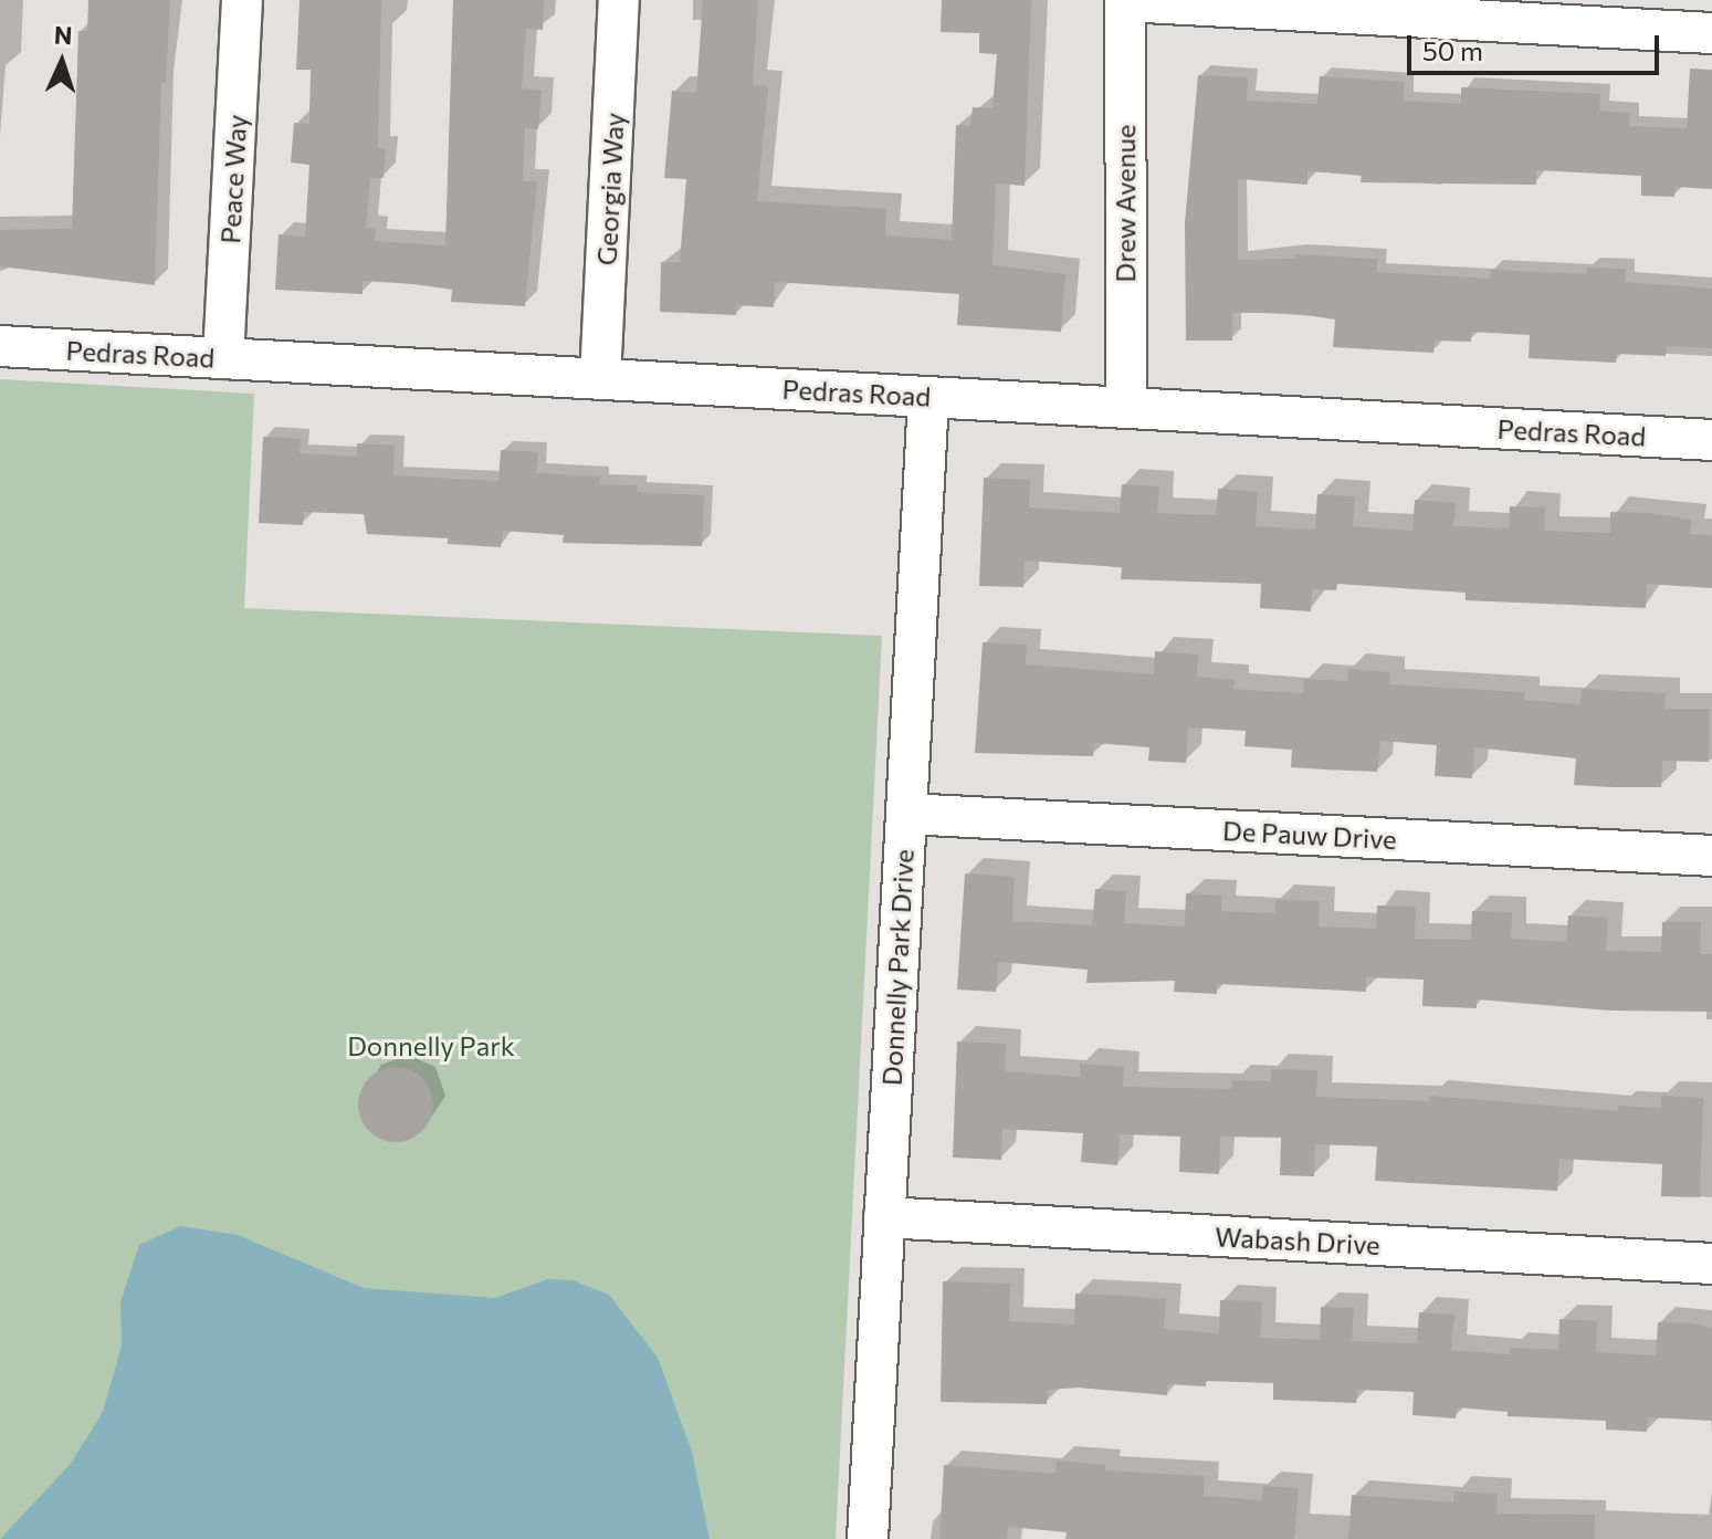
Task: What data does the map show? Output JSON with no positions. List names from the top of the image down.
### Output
{
  "streets": {
    "street": [
      "Peace Way",
      "Georgia Way",
      "Drew Avenue",
      "Pedras Road",
      "De Pauw Drive",
      "Donnelly Park Drive",
      "Wabash Drive"
    ]
  },
  "crossings": [
    ["Peace Way", "Pedras Road"],
    ["Georgia Way", "Pedras Road"],
    ["Drew Avenue", "Pedras Road"],
    ["Pedras Road", "Donnelly Park Drive"],
    ["De Pauw Drive", "Donnelly Park Drive"],
    ["Donnelly Park Drive", "Wabash Drive"]
  ],
  "parks": ["Donnelly Park"],
  "scale_bar": "50 m",
  "north": "top"
}
